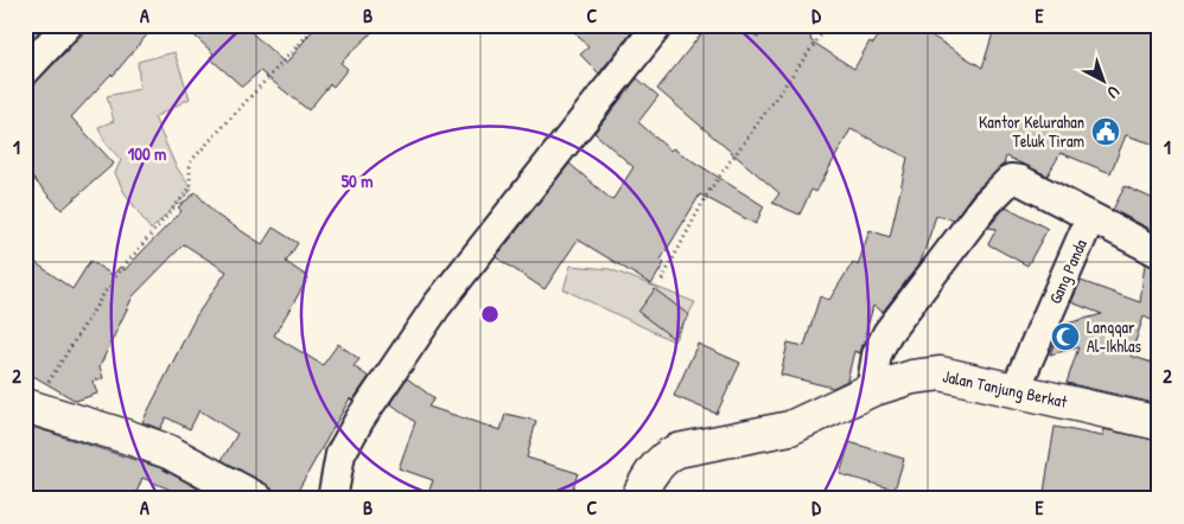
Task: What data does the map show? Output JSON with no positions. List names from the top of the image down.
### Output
{
  "streets": {
    "street": ["Gang Panda", "Jalan Tanjung Berkat"]
  },
  "crossings": [
    ["Gang Panda", "Jalan Tanjung Berkat"]
  ],
  "places": {
    "public building": ["Kantor Kelurahan Teluk Tiram"],
    "mosque": ["Langgar Al-Ikhlas"]
  },
  "north": "bottom right",
  "grid": {
    "columns": [
      "A",
      "B",
      "C",
      "D",
      "E"
    ],
    "rows": ["1", "2"]
  },
  "rings": ["100 m", "50 m"]
}
